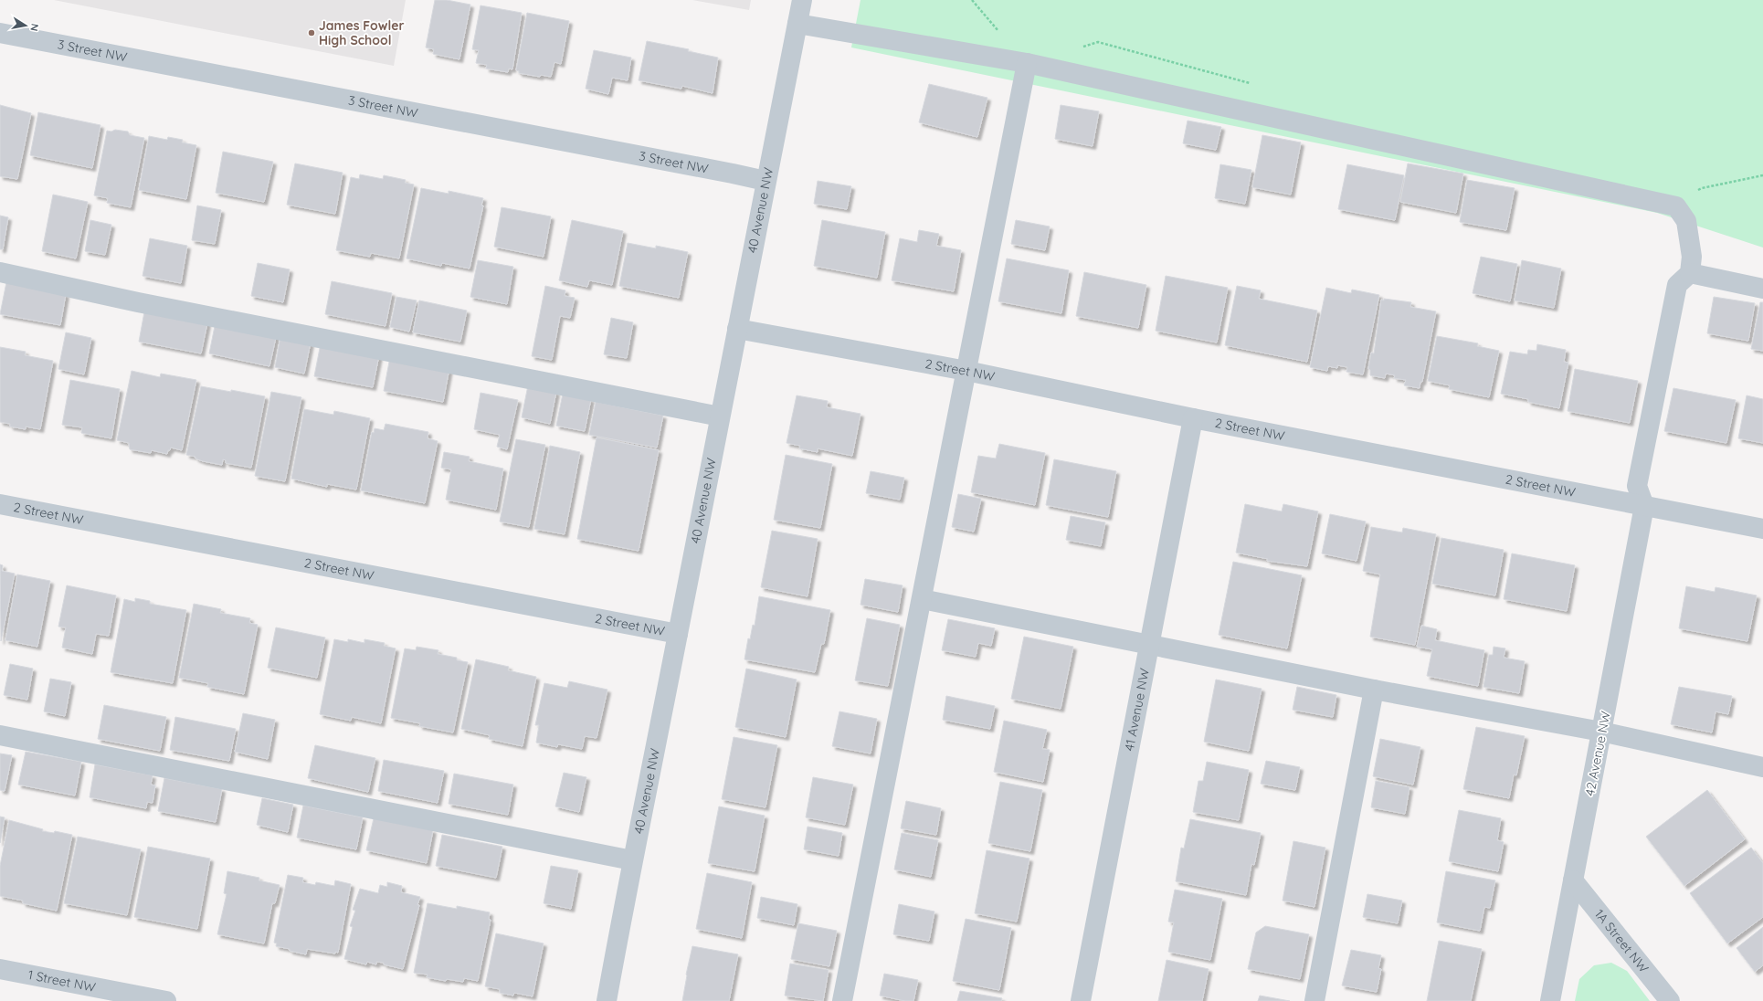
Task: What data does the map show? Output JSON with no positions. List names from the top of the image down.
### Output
{
  "streets": {
    "street": [
      "3 Street NW",
      "40 Avenue NW",
      "2 Street NW",
      "41 Avenue NW",
      "42 Avenue NW",
      "1A Street NW",
      "1 Street NW"
    ]
  },
  "crossings": [
    ["3 Street NW", "40 Avenue NW"],
    ["40 Avenue NW", "2 Street NW"],
    ["2 Street NW", "41 Avenue NW"],
    ["2 Street NW", "42 Avenue NW"],
    ["42 Avenue NW", "1A Street NW"]
  ],
  "places": ["James Fowler High School"],
  "north": "right"
}
